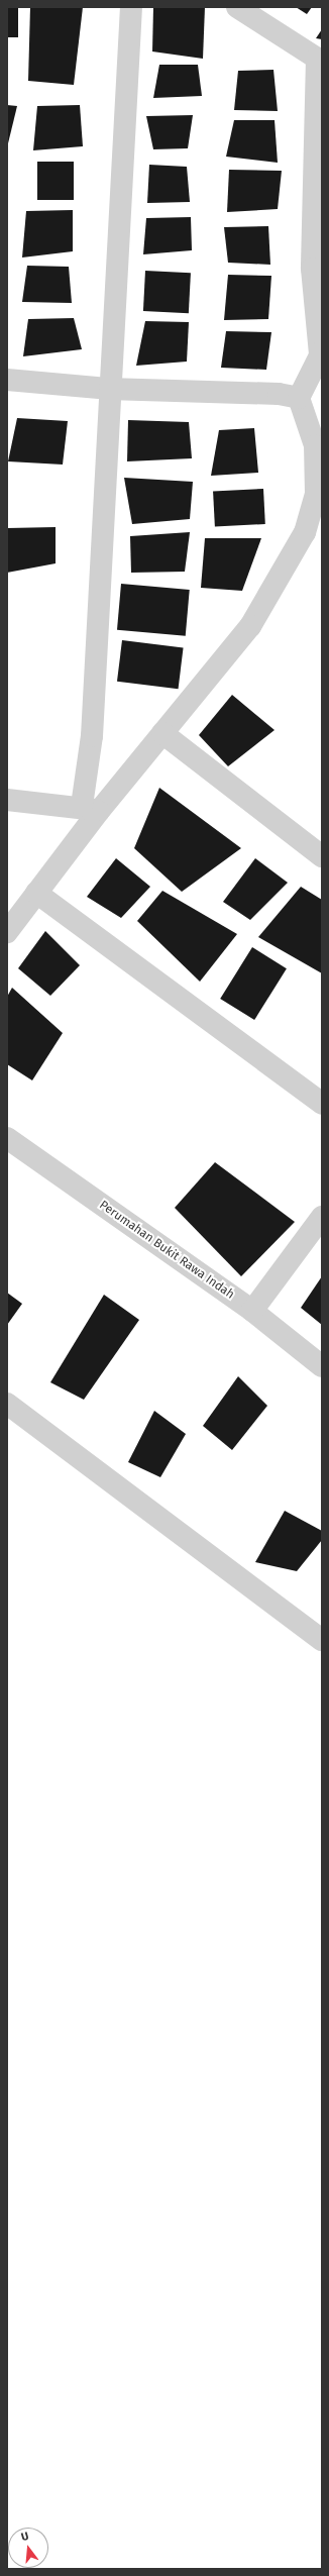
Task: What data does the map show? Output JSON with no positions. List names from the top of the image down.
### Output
{
  "streets": {
    "street": ["Perumahan Bukit Rawa Indah"]
  },
  "north": "top"
}
